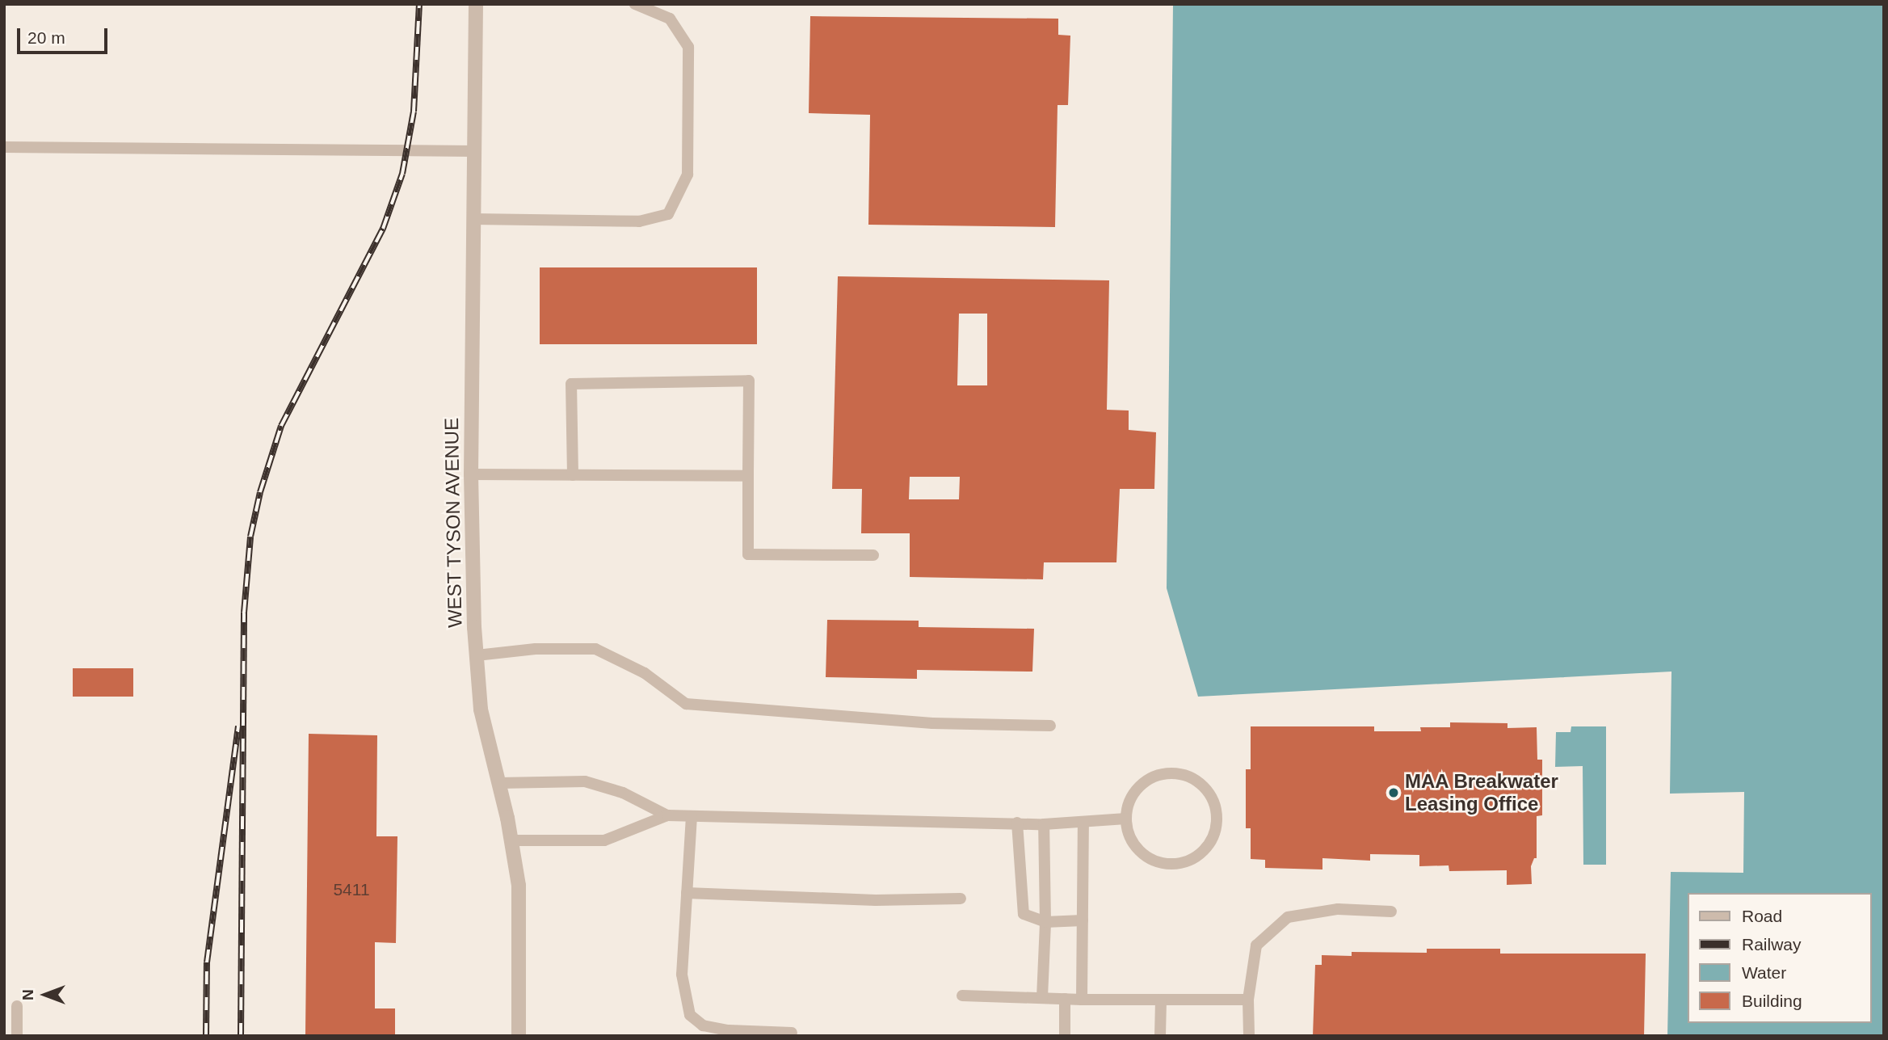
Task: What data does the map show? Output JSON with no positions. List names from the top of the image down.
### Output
{
  "streets": {
    "street": ["WEST TYSON AVENUE"]
  },
  "places": ["MAA Breakwater Leasing Office"],
  "house_numbers": ["5411"],
  "legend": [
    "Road",
    "Railway",
    "Water",
    "Building"
  ],
  "scale_bar": "20 m",
  "north": "left"
}
